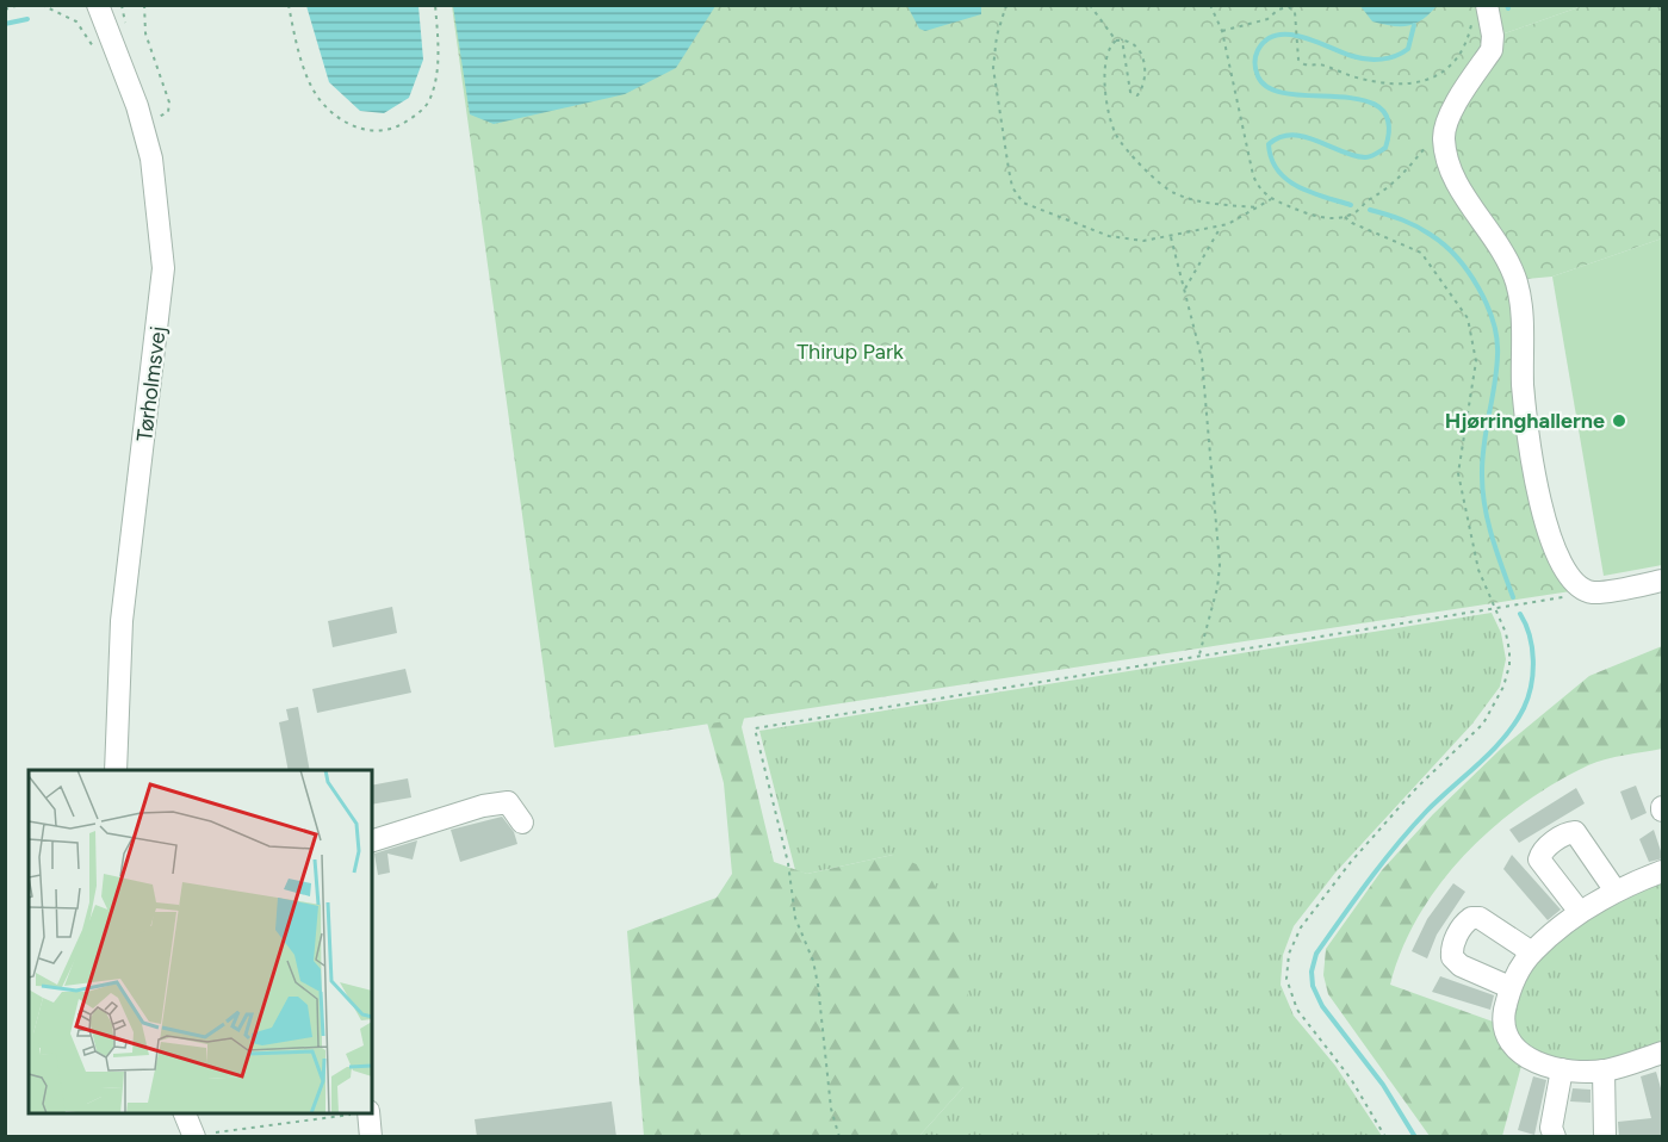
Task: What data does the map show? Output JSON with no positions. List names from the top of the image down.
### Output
{
  "streets": {
    "street": ["Tørholmsvej"]
  },
  "parks": ["Thirup Park"],
  "places": ["Hjørringhallerne"]
}
